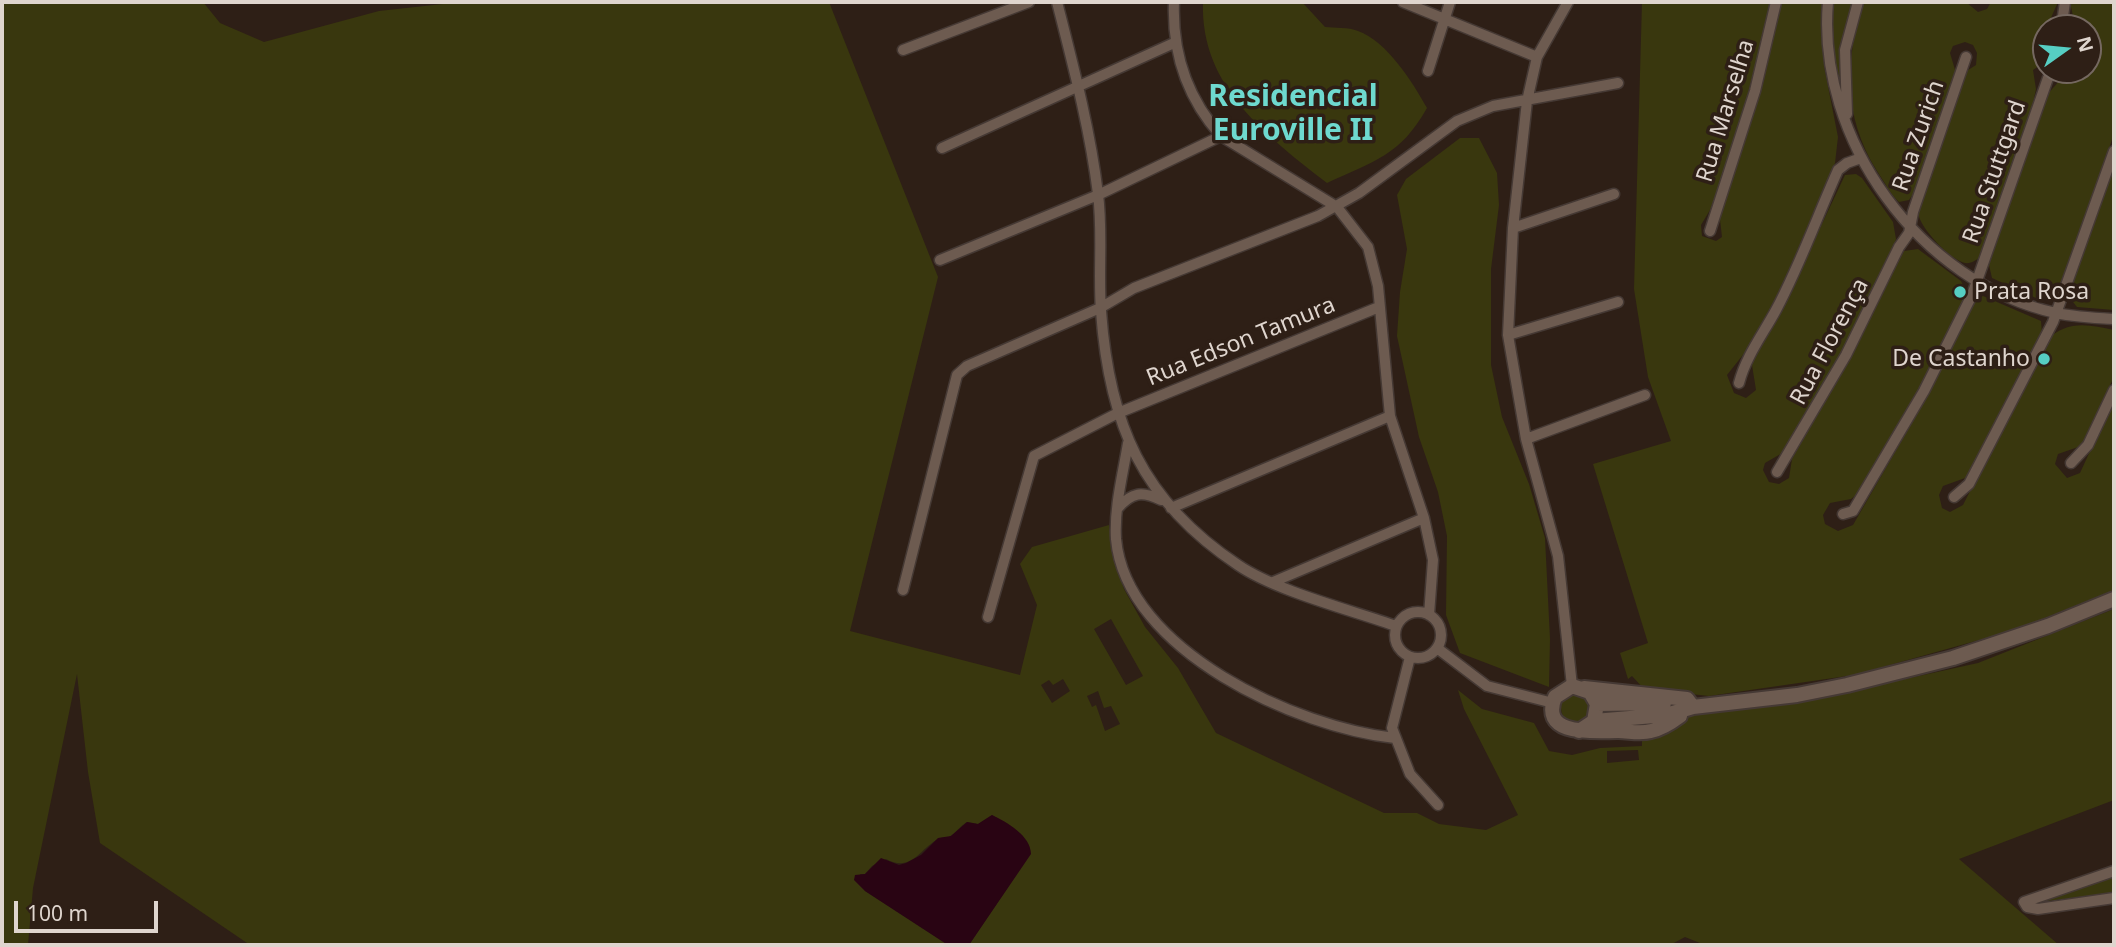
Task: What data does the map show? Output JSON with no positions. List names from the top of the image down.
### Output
{
  "streets": {
    "street": [
      "Rua Marselha",
      "Rua Zurich",
      "Rua Stuttgard",
      "Rua Edson Tamura",
      "Rua Florença"
    ]
  },
  "crossings": [
    ["Rua Zurich", "Rua Florença"]
  ],
  "districts": ["Residencial Euroville II"],
  "places": ["Prata Rosa", "De Castanho"],
  "scale_bar": "100 m",
  "north": "right"
}
